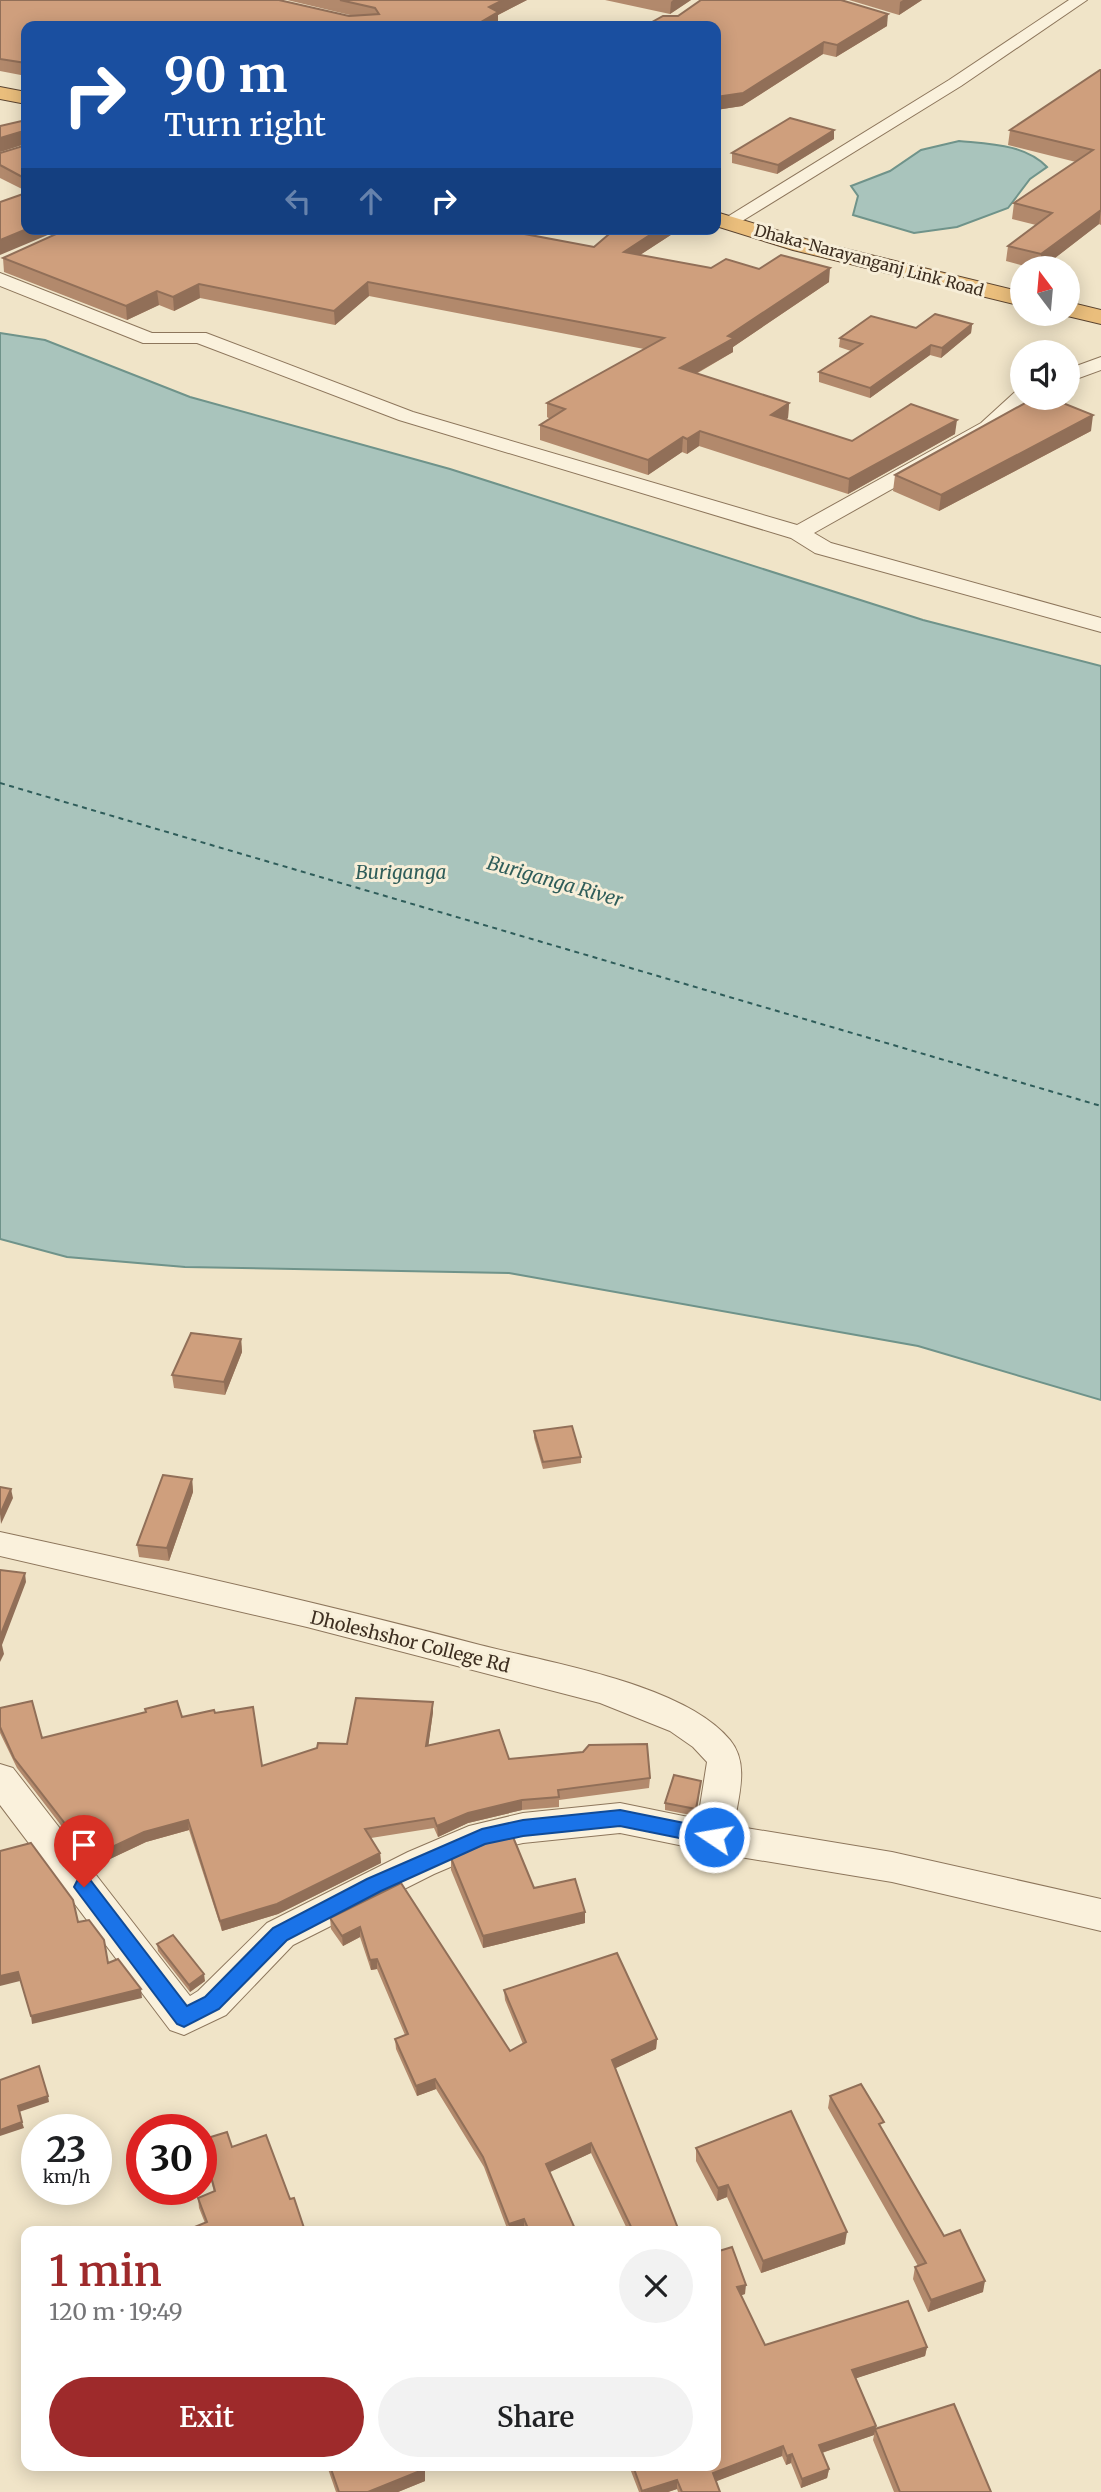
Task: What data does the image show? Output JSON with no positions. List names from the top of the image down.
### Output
{
  "streets": {
    "highway": ["Dhaka-Narayanganj Link Road"],
    "street": ["Dholeshshor College Rd"]
  },
  "water": ["Buriganga", "Buriganga River"],
  "north": "top",
  "page": {
    "turn": ["90 m", "Turn right"],
    "speed": "23 km/h",
    "limit": "30",
    "heading": ["1 min", "120 m · 19:49"],
    "buttons": ["Exit", "Share"]
  }
}
